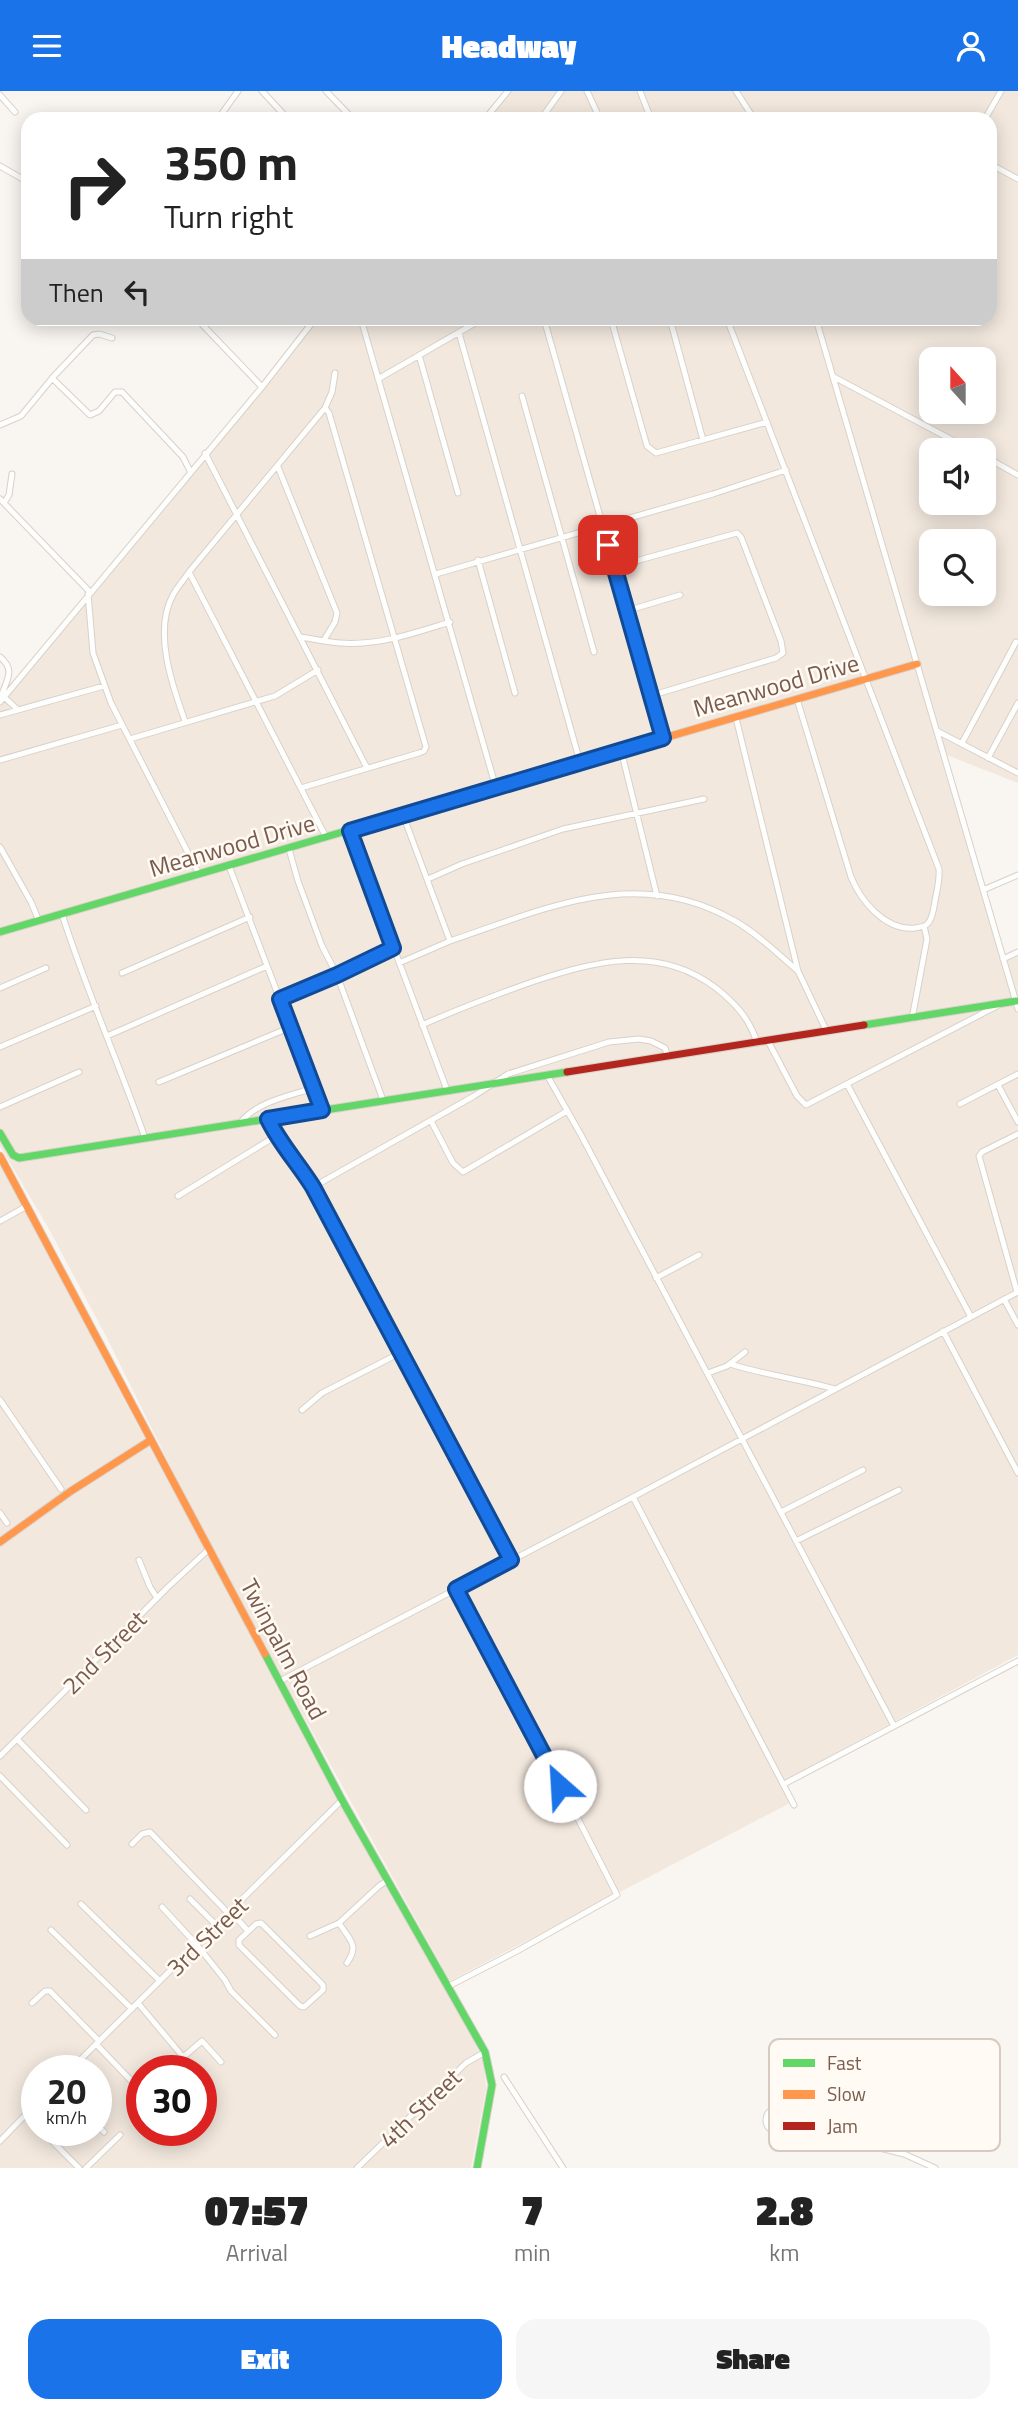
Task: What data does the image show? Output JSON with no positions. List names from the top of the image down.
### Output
{
  "streets": {
    "street": [
      "Meanwood Drive",
      "Twinpalm Road",
      "2nd Street",
      "3rd Street",
      "4th Street"
    ]
  },
  "crossings": [
    ["Twinpalm Road", "2nd Street"],
    ["Twinpalm Road", "3rd Street"],
    ["Twinpalm Road", "4th Street"]
  ],
  "legend": ["Fast", "Slow", "Jam"],
  "north": "top",
  "page": {
    "header": "Headway",
    "turn": ["350 m", "Turn right"],
    "then": "Then",
    "speed": "20 km/h",
    "limit": "30",
    "eta": [
      "07:57",
      "Arrival",
      "7",
      "min",
      "2.8",
      "km"
    ],
    "buttons": ["Exit", "Share"]
  }
}
